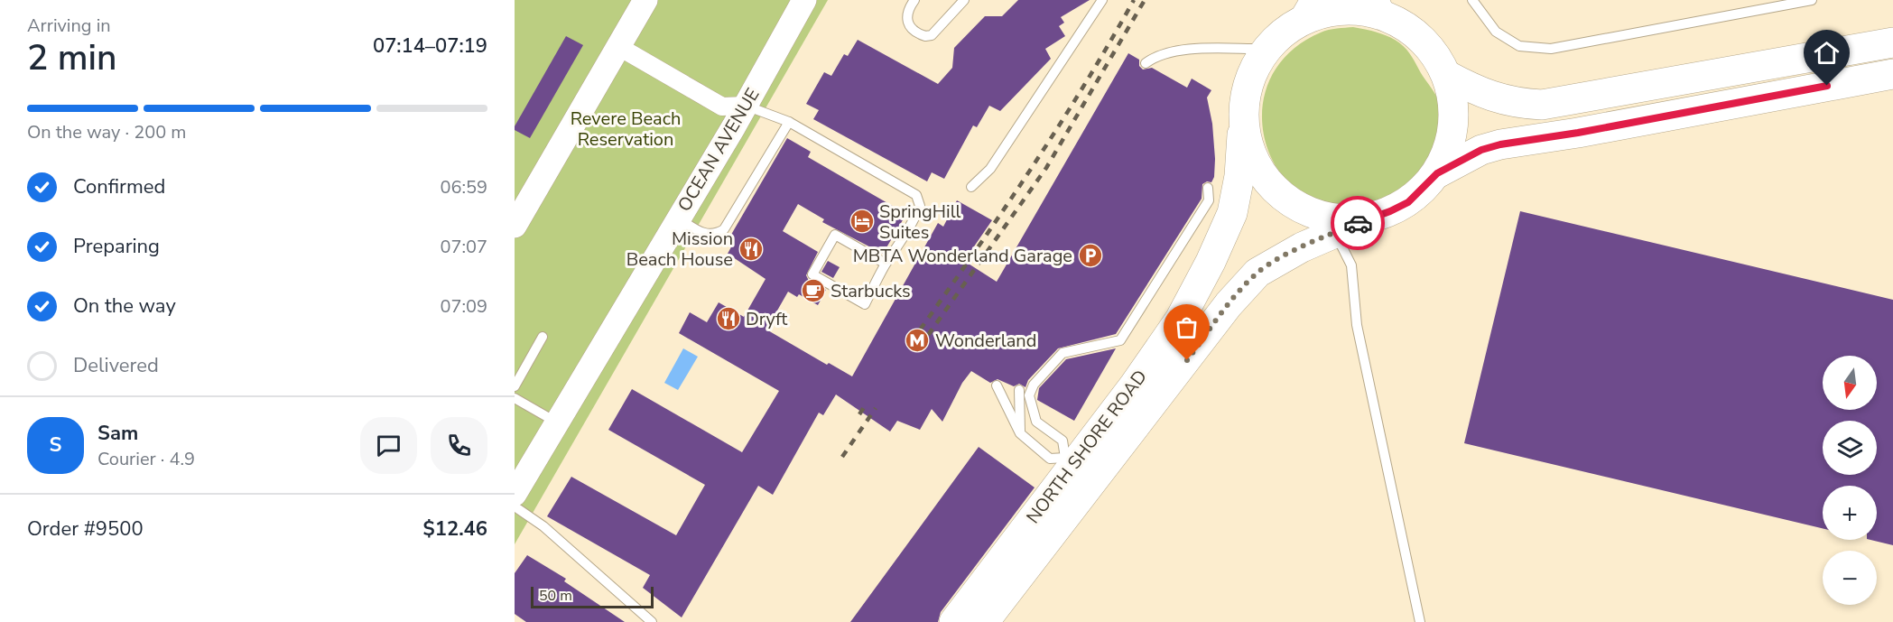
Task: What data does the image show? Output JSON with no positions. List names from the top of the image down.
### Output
{
  "streets": {
    "highway": ["NORTH SHORE ROAD"],
    "main road": ["OCEAN AVENUE"]
  },
  "parks": ["Revere Beach Reservation"],
  "places": {
    "hotel": ["SpringHill Suites"],
    "restaurant": ["Mission Beach House", "Dryft"],
    "parking": ["MBTA Wonderland Garage"],
    "cafe": ["Starbucks"],
    "metro station": ["Wonderland"]
  },
  "scale_bar": "50 m",
  "north": "bottom",
  "page": {
    "heading": ["2 min", "Arriving in", "07:14–07:19"],
    "panel": [
      "Sam",
      "Courier · 4.9",
      "Order #9500",
      "$12.46"
    ],
    "bar": "On the way · 200 m",
    "list": [
      ["Confirmed", "06:59"],
      ["Preparing", "07:07"],
      ["On the way", "07:09"],
      "Delivered"
    ],
    "map_buttons": ["+", "−"],
    "round": "S",
    "scale": "50 m"
  }
}
